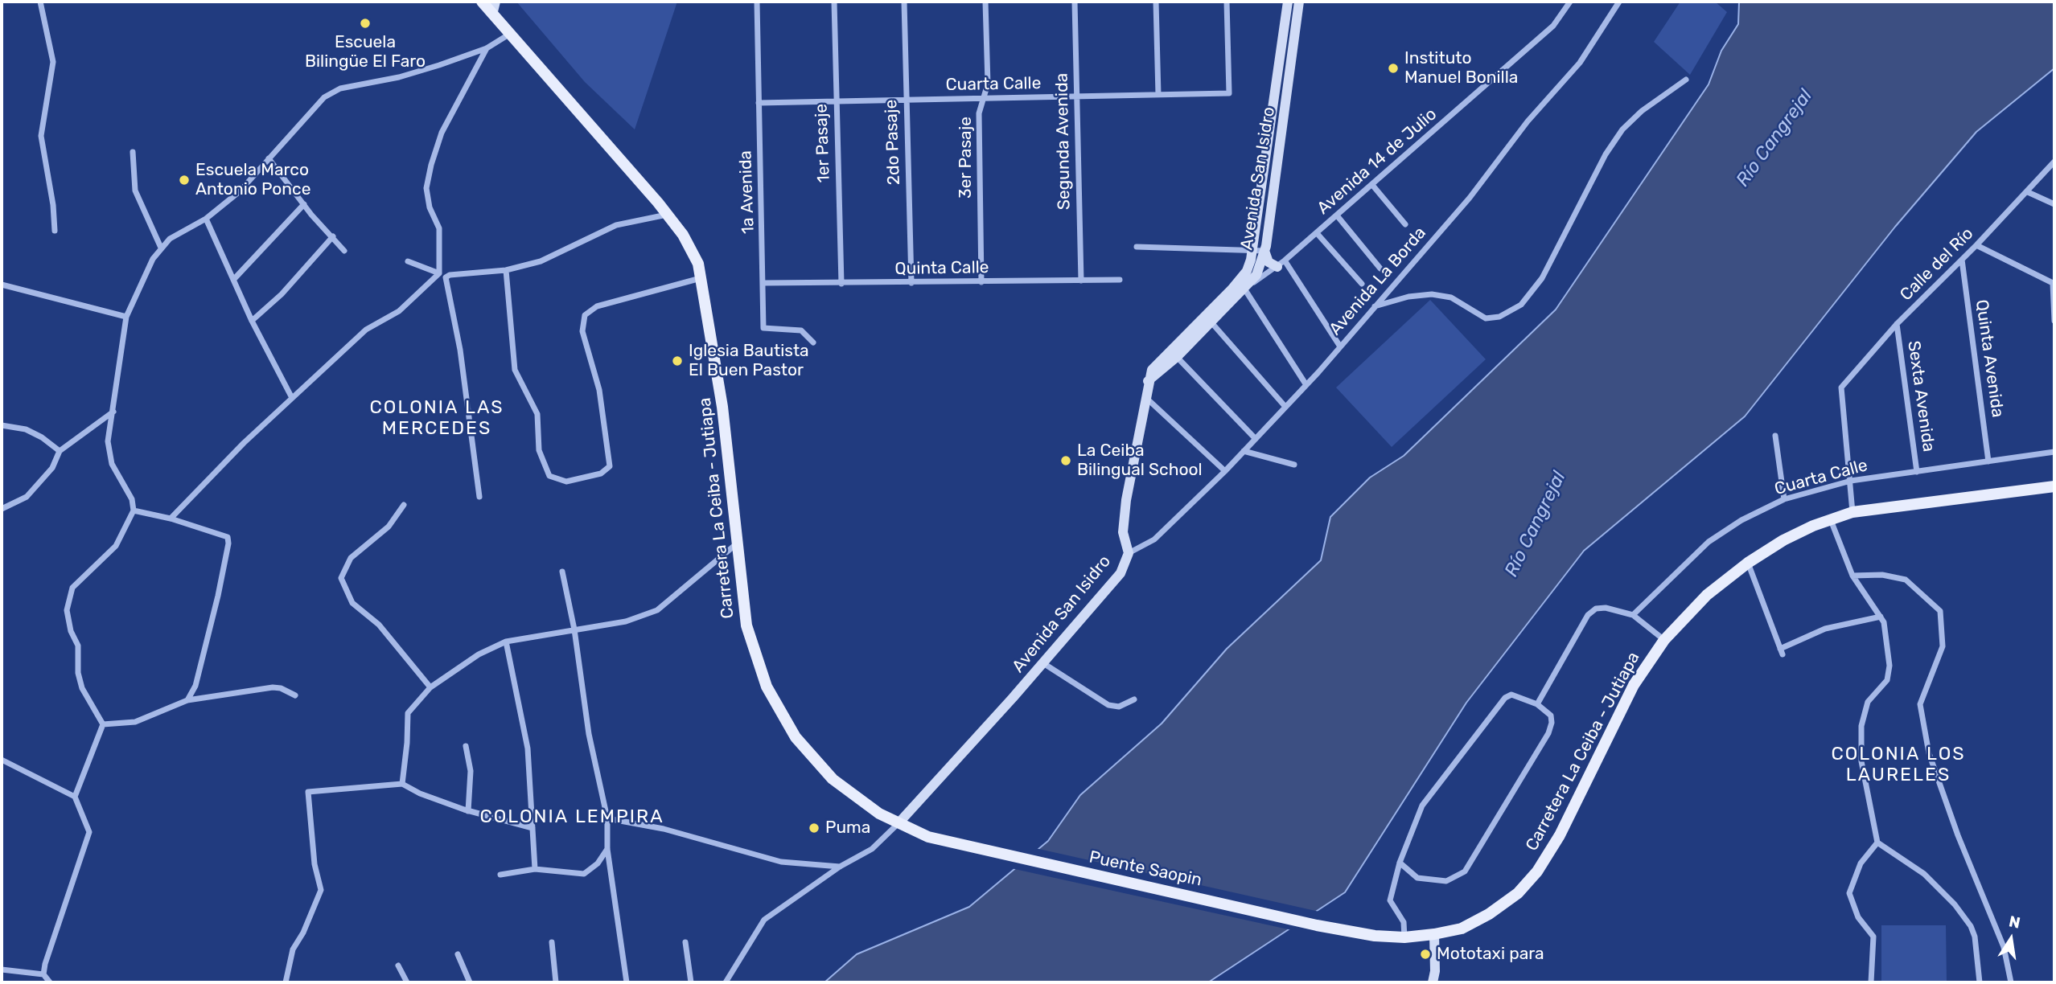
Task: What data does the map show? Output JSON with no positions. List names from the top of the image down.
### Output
{
  "streets": {
    "main road": ["Carretera La Ceiba - Jutiapa", "Puente Saopin"],
    "street": [
      "Cuarta Calle",
      "Segunda Avenida",
      "2do Pasaje",
      "1er Pasaje",
      "3er Pasaje",
      "Avenida 14 de Julio",
      "Avenida San Isidro",
      "1a Avenida",
      "Calle del Río",
      "Quinta Calle",
      "Avenida La Borda",
      "Quinta Avenida",
      "Sexta Avenida"
    ]
  },
  "crossings": [
    ["Cuarta Calle", "Segunda Avenida"],
    ["Cuarta Calle", "2do Pasaje"],
    ["Cuarta Calle", "1er Pasaje"],
    ["Cuarta Calle", "3er Pasaje"],
    ["Cuarta Calle", "1a Avenida"],
    ["Cuarta Calle", "Calle del Río"],
    ["Cuarta Calle", "Quinta Avenida"],
    ["Cuarta Calle", "Sexta Avenida"],
    ["Segunda Avenida", "Quinta Calle"],
    ["2do Pasaje", "Quinta Calle"],
    ["1er Pasaje", "Quinta Calle"],
    ["3er Pasaje", "Quinta Calle"],
    ["Avenida 14 de Julio", "Avenida San Isidro"],
    ["Avenida San Isidro", "Avenida La Borda"],
    ["Avenida San Isidro", "Carretera La Ceiba - Jutiapa"],
    ["1a Avenida", "Quinta Calle"],
    ["Calle del Río", "Quinta Avenida"],
    ["Calle del Río", "Sexta Avenida"],
    ["Carretera La Ceiba - Jutiapa", "Puente Saopin"]
  ],
  "districts": ["COLONIA LAS MERCEDES", "COLONIA LOS LAURELES", "COLONIA LEMPIRA"],
  "water": ["Río Cangrejal"],
  "places": [
    "Escuela Bilingüe El Faro",
    "Instituto Manuel Bonilla",
    "Escuela Marco Antonio Ponce",
    "Iglesia Bautista El Buen Pastor",
    "La Ceiba Bilingual School",
    "Puma",
    "Mototaxi para"
  ],
  "north": "top"
}
